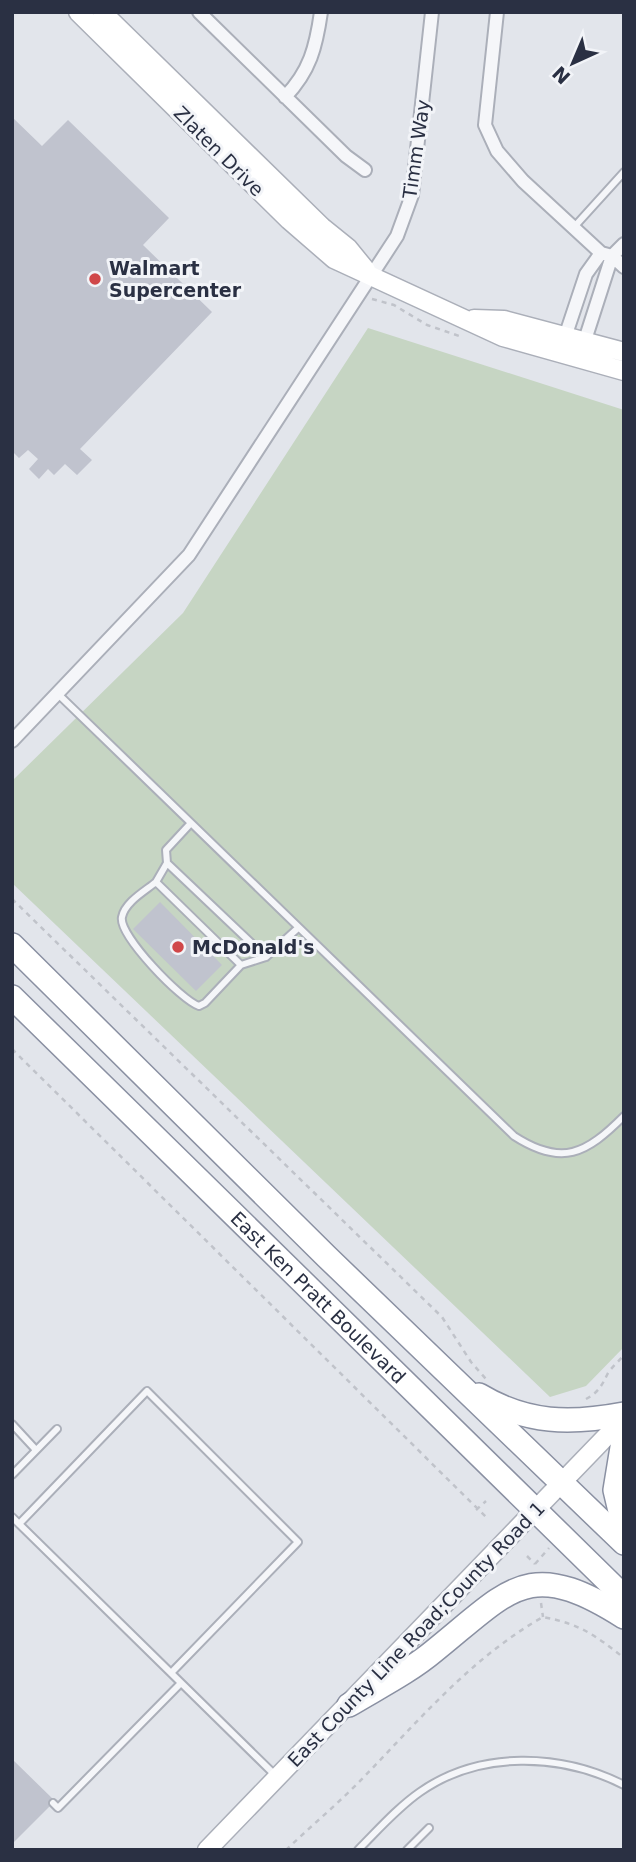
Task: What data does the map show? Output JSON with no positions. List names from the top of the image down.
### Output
{
  "streets": {
    "highway": ["East Ken Pratt Boulevard"],
    "street": ["Timm Way", "Zlaten Drive", "East County Line Road;County Road 1"]
  },
  "crossings": [
    ["Timm Way", "Zlaten Drive"],
    ["East Ken Pratt Boulevard", "East County Line Road;County Road 1"]
  ],
  "places": ["Walmart Supercenter", "McDonald's"],
  "north": "bottom left"
}
